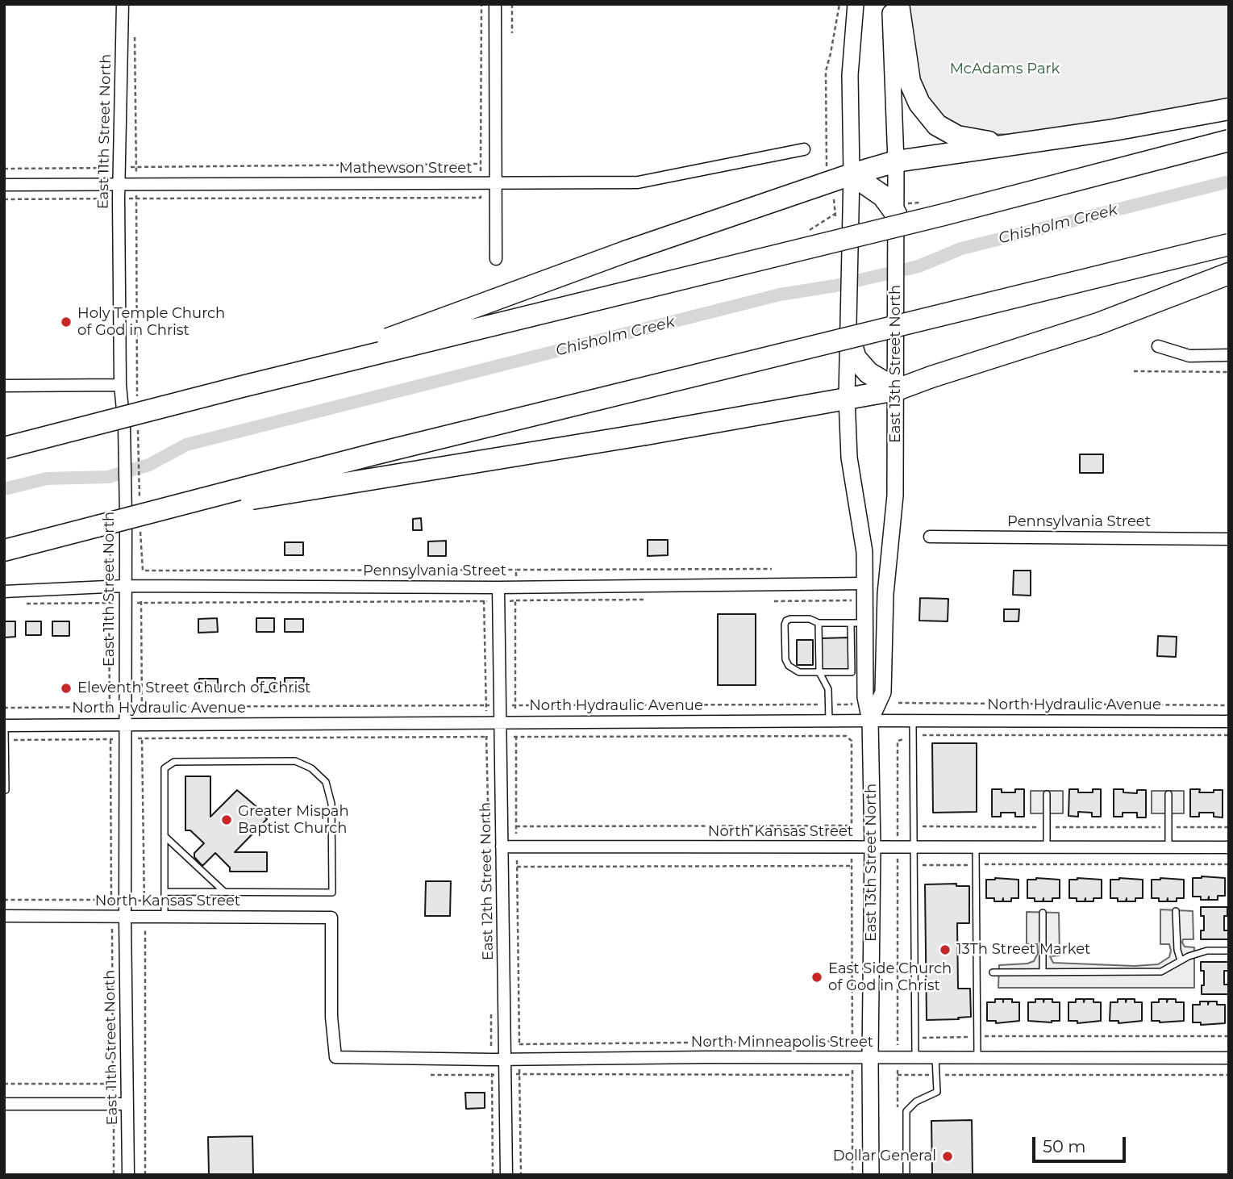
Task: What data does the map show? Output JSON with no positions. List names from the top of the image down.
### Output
{
  "streets": {
    "main road": ["East 13th Street North"],
    "street": [
      "East 11th Street North",
      "Mathewson Street",
      "Pennsylvania Street",
      "North Hydraulic Avenue",
      "North Kansas Street",
      "East 12th Street North",
      "North Minneapolis Street"
    ]
  },
  "crossings": [
    ["East 11th Street North", "Mathewson Street"],
    ["East 11th Street North", "Pennsylvania Street"],
    ["East 11th Street North", "North Hydraulic Avenue"],
    ["East 11th Street North", "North Kansas Street"],
    ["East 13th Street North", "Pennsylvania Street"],
    ["East 13th Street North", "North Hydraulic Avenue"],
    ["East 13th Street North", "North Kansas Street"],
    ["East 13th Street North", "North Minneapolis Street"],
    ["Pennsylvania Street", "East 12th Street North"],
    ["North Hydraulic Avenue", "East 12th Street North"],
    ["North Kansas Street", "East 12th Street North"],
    ["North Kansas Street", "North Minneapolis Street"],
    ["East 12th Street North", "North Minneapolis Street"]
  ],
  "water": ["Chisholm Creek"],
  "parks": ["McAdams Park"],
  "places": [
    "Holy Temple Church of God in Christ",
    "Eleventh Street Church of Christ",
    "Greater Mispah Baptist Church",
    "13Th Street Market",
    "East Side Church of God in Christ",
    "Dollar General"
  ],
  "scale_bar": "50 m"
}
